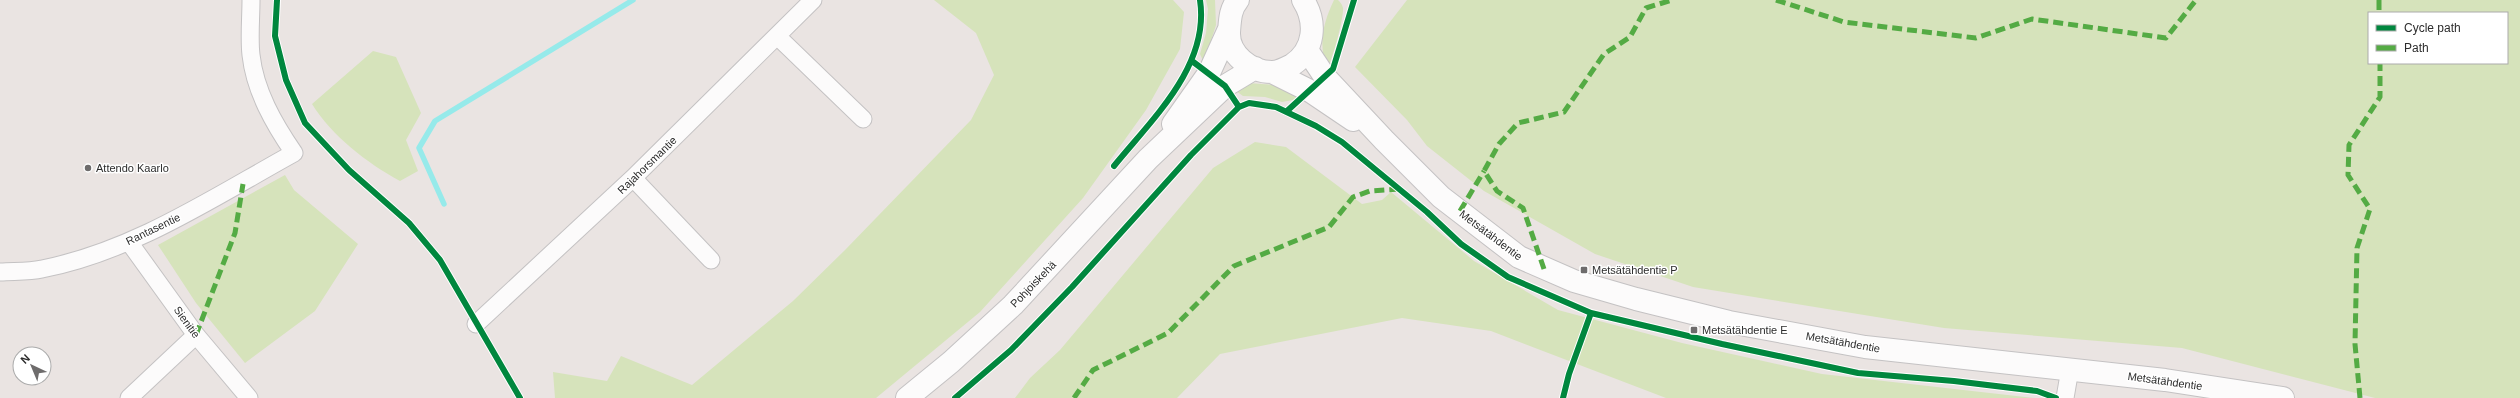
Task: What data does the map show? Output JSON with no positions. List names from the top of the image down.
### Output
{
  "streets": {
    "main road": ["Metsätähdentie", "Pohjoiskehä"],
    "street": ["Rajahorsmantie", "Rantasentie", "Sienitie"]
  },
  "crossings": [
    ["Rantasentie", "Sienitie"],
    ["Metsätähdentie", "Pohjoiskehä"]
  ],
  "places": {
    "other": ["Attendo Kaarlo"],
    "transit": ["Metsätähdentie P", "Metsätähdentie E"]
  },
  "legend": ["Cycle path", "Path"],
  "north": "top left"
}
